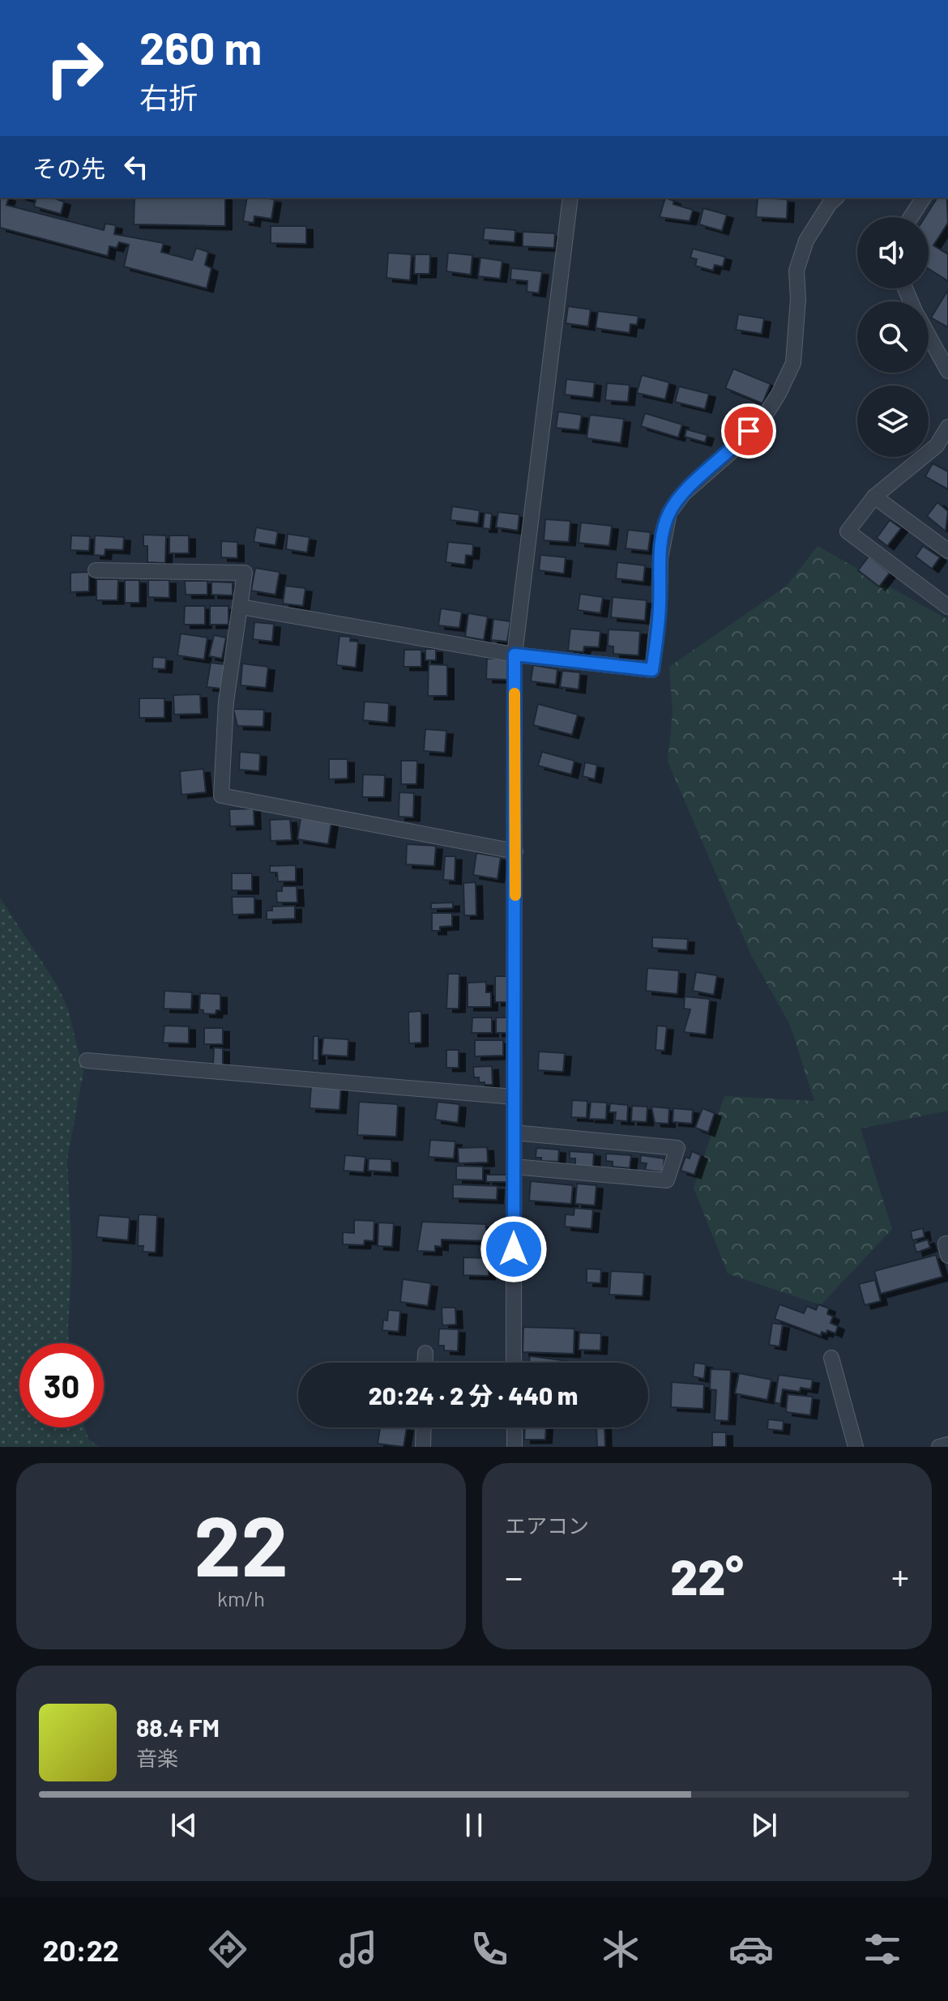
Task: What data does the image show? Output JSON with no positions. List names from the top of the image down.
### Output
{
  "page": {
    "turn": ["260 m", "右折"],
    "then": "その先",
    "limit": "30",
    "trip": "20:24 · 2 分 · 440 m",
    "tile": [
      ["22", "km/h"],
      "エアコン"
    ],
    "heat": ["−", "22°", "+"],
    "song": ["88.4 FM", "音楽"],
    "tabs": "20:22"
  }
}
